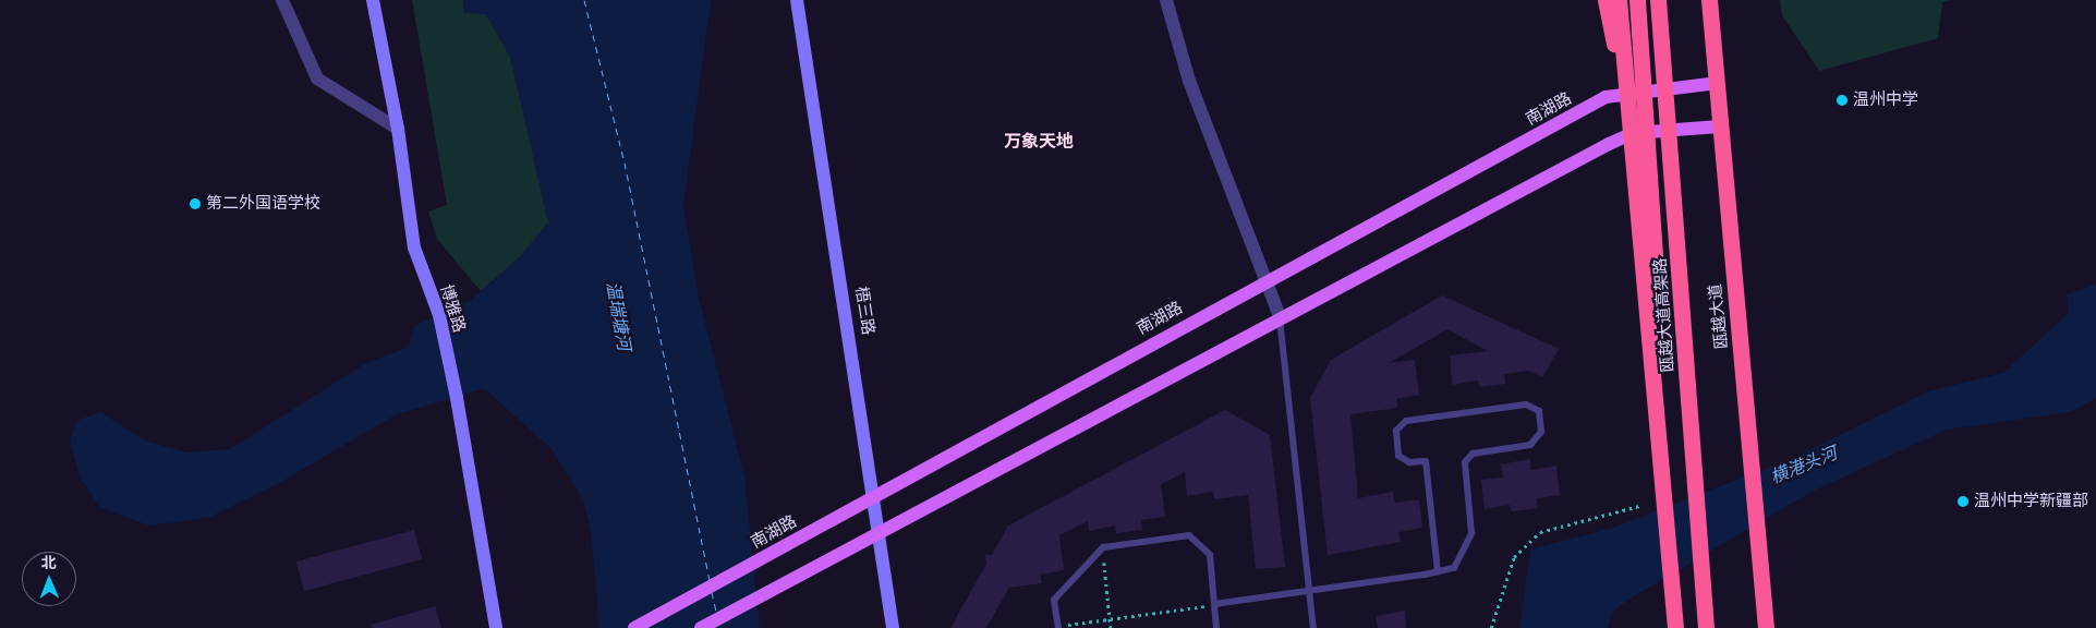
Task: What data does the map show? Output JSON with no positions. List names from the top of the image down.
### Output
{
  "streets": {
    "highway": ["瓯越大道高架路", "瓯越大道"],
    "main road": ["南湖路"],
    "street": ["博雅路", "梧三路"]
  },
  "crossings": [
    ["南湖路", "梧三路"],
    ["南湖路", "瓯越大道"]
  ],
  "districts": ["万象天地"],
  "water": ["温瑞塘河", "横港头河"],
  "places": ["温州中学", "第二外国语学校", "温州中学新疆部"],
  "north": "top"
}
